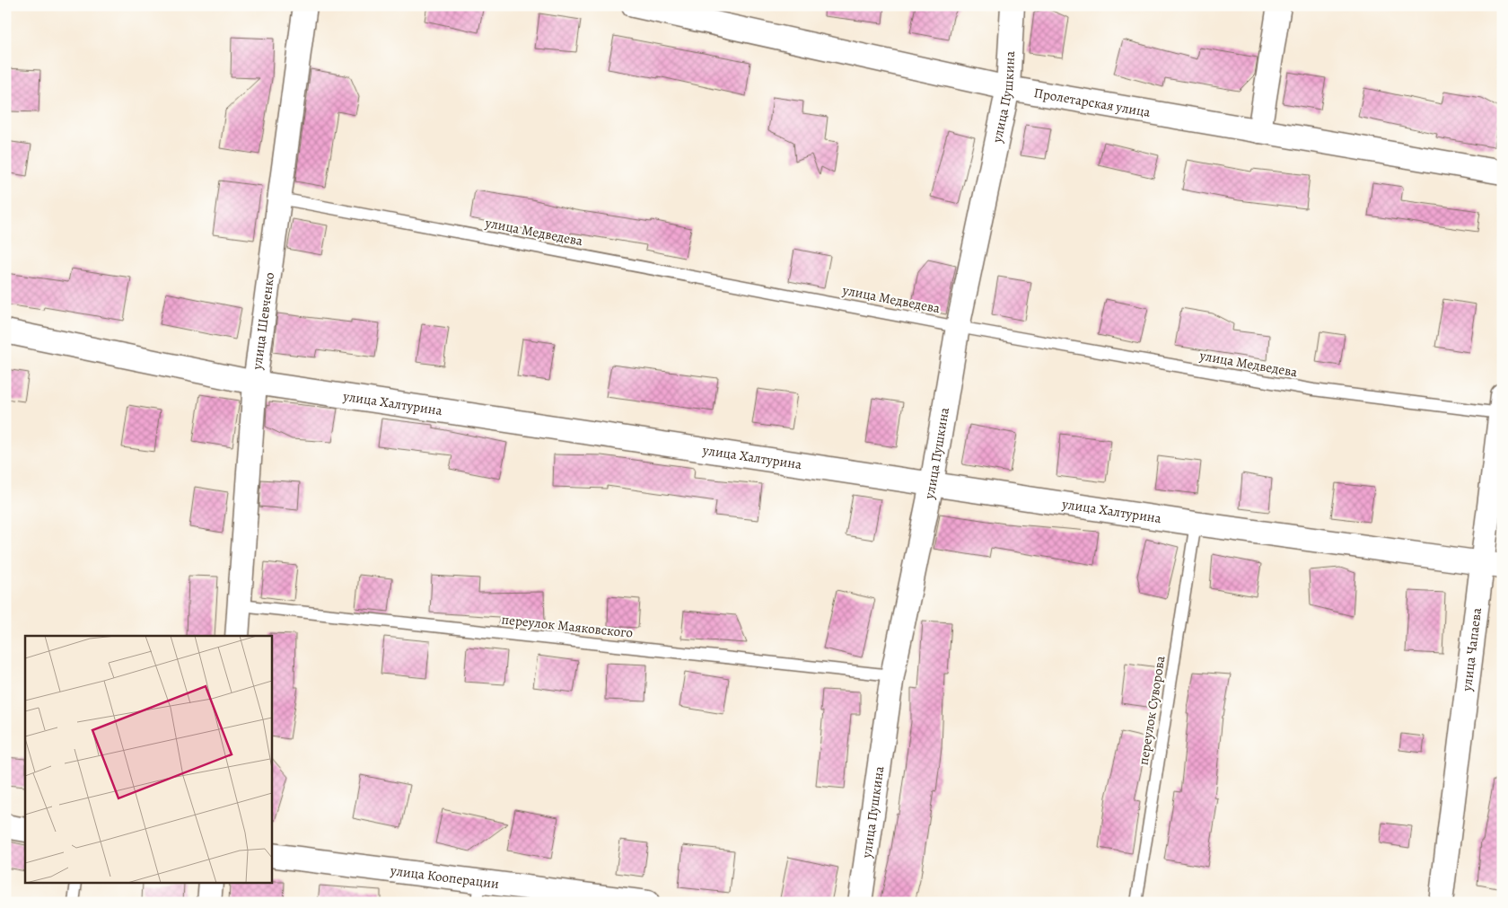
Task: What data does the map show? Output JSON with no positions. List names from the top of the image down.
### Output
{
  "streets": {
    "street": [
      "улица Пушкина",
      "Пролетарская улица",
      "улица Шевченко",
      "улица Халтурина",
      "улица Чапаева",
      "улица Кооперации"
    ],
    "lane": ["улица Медведева", "переулок Маяковского", "переулок Суворова"]
  },
  "crossings": [
    ["улица Пушкина", "Пролетарская улица"],
    ["улица Пушкина", "улица Медведева"],
    ["улица Пушкина", "улица Халтурина"],
    ["улица Пушкина", "переулок Маяковского"],
    ["улица Медведева", "улица Шевченко"],
    ["улица Медведева", "улица Чапаева"],
    ["улица Шевченко", "улица Халтурина"],
    ["улица Шевченко", "переулок Маяковского"],
    ["улица Халтурина", "улица Чапаева"],
    ["улица Халтурина", "переулок Суворова"]
  ]
}
